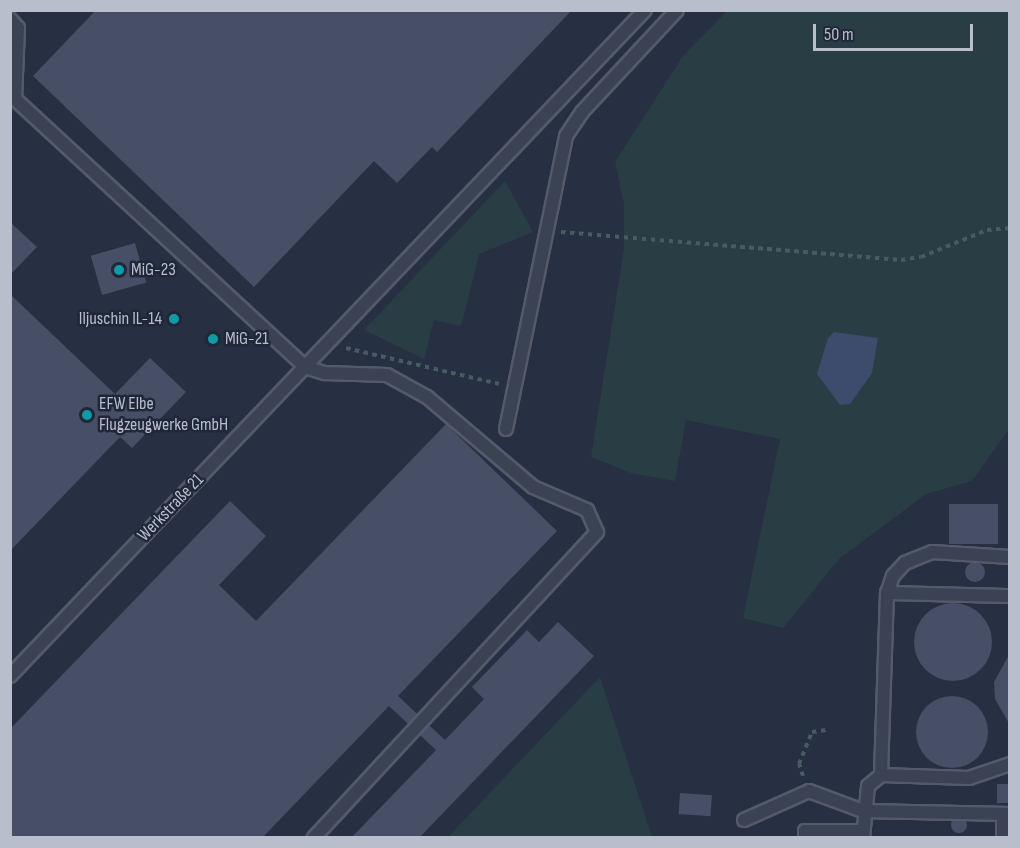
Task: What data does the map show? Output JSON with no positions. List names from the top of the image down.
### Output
{
  "streets": {
    "lane": ["Werkstraße 21"]
  },
  "places": [
    "MiG-23",
    "Iljuschin IL-14",
    "MiG-21",
    "EFW Elbe Flugzeugwerke GmbH"
  ],
  "scale_bar": "50 m"
}
